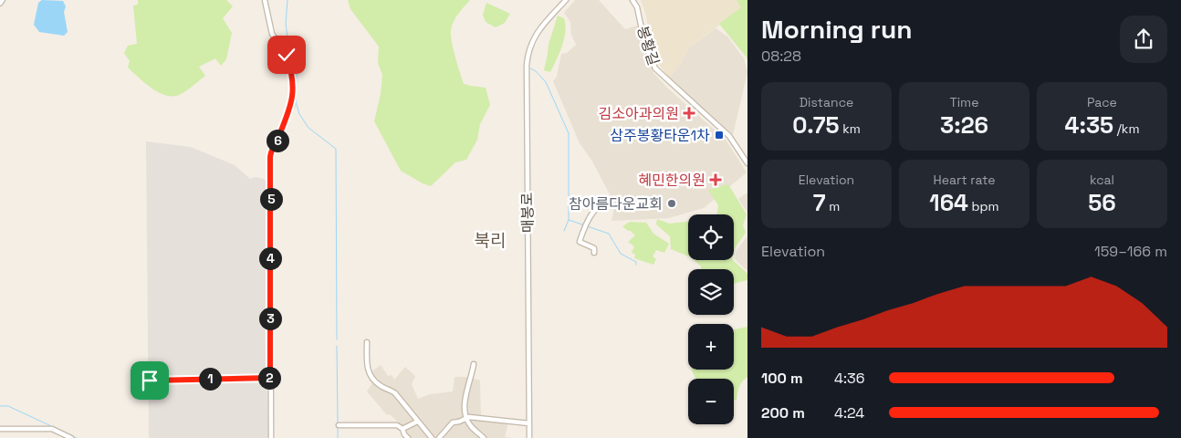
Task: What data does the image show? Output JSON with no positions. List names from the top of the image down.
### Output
{
  "streets": {
    "street": ["봉황길", "매봉로"]
  },
  "districts": ["북리"],
  "places": {
    "health": ["김소아과의원", "혜민한의원"],
    "transit": ["삼주봉황타운1차"],
    "other": ["참아름다운교회"]
  },
  "page": {
    "heading": ["Morning run", "08:28"],
    "stats": [
      ["Distance", "0.75 km"],
      ["Time", "3:26"],
      ["Pace", "4:35 /km"],
      ["Elevation", "7 m"],
      ["Heart rate", "164 bpm"],
      ["kcal", "56"]
    ],
    "pins": [
      "6",
      "5",
      "4",
      "3",
      "2",
      "1"
    ],
    "map_buttons": ["+", "−"],
    "chart": ["Elevation", "159–166 m"],
    "list": [
      {
        "name": "100 m",
        "note": "4:36"
      },
      {
        "name": "200 m",
        "note": "4:24"
      }
    ]
  }
}
